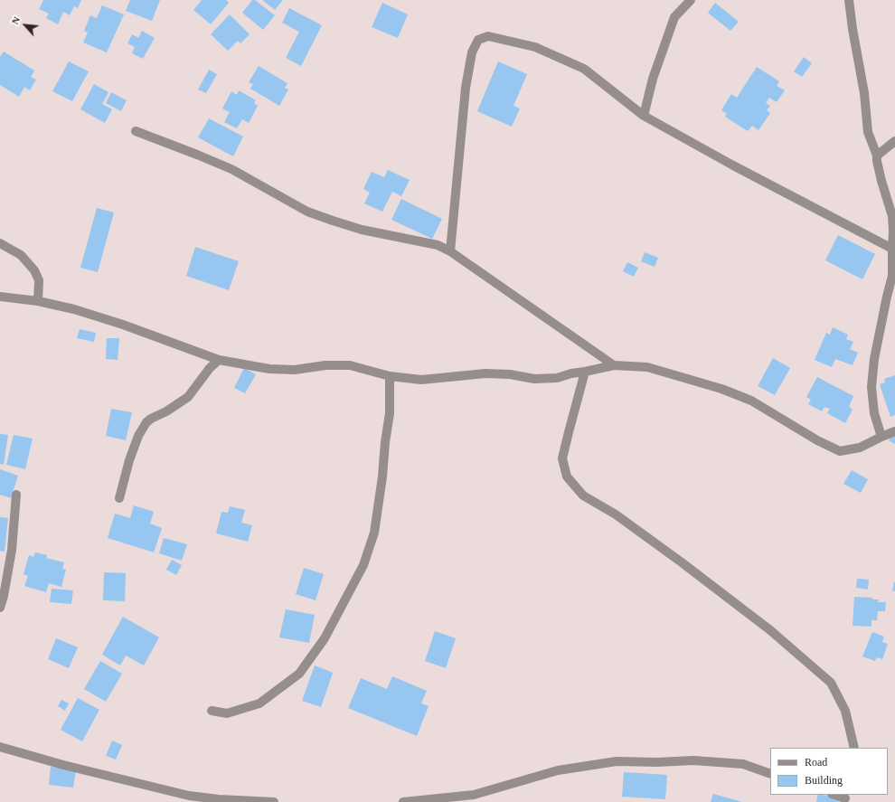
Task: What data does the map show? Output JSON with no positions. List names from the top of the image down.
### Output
{
  "legend": ["Road", "Building"],
  "north": "top left"
}
